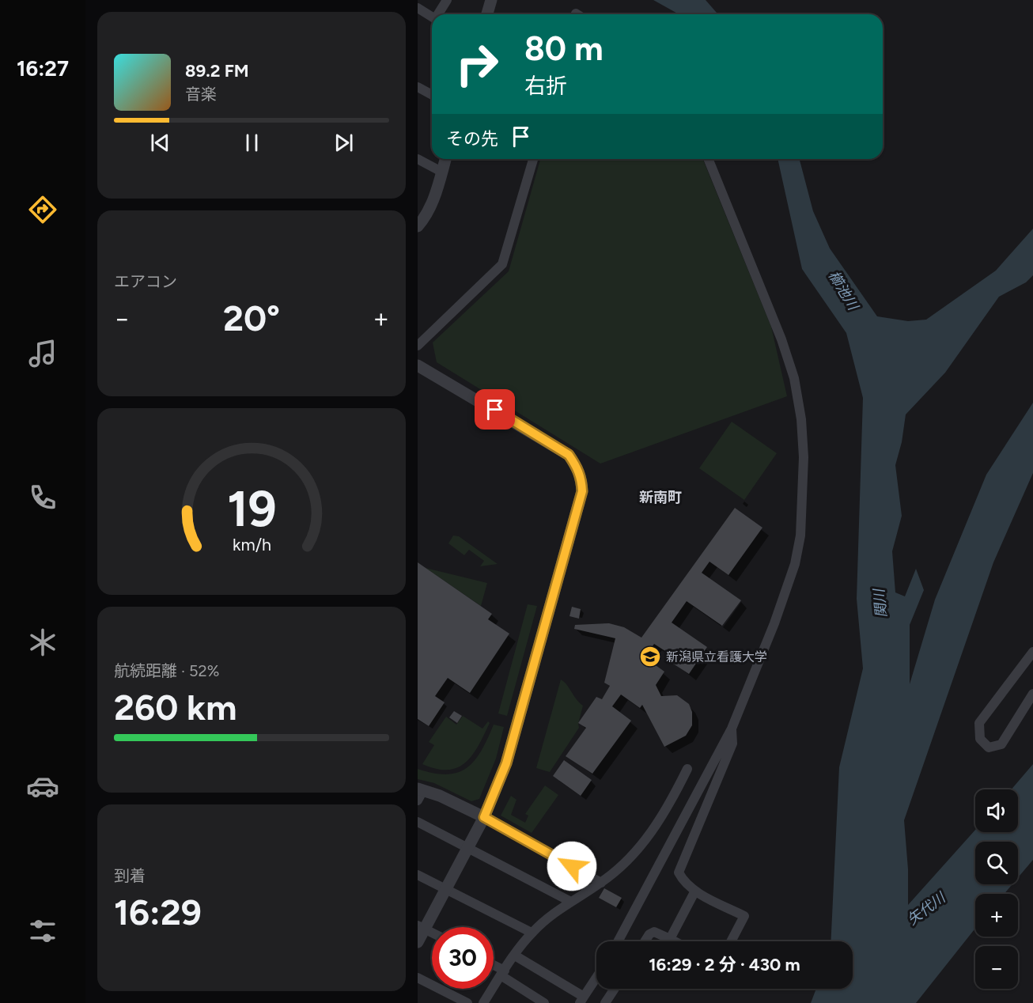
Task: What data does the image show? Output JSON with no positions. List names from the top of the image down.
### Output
{
  "districts": ["新南町"],
  "water": ["櫛池川", "関川", "矢代川"],
  "places": {
    "school or university": ["新潟県立看護大学"]
  },
  "page": {
    "tabs": "16:27",
    "turn": ["80 m", "右折"],
    "song": ["89.2 FM", "音楽"],
    "then": "その先",
    "tile": [
      "エアコン",
      ["航続距離 · 52%", "260 km"],
      ["到着", "16:29"]
    ],
    "heat": ["−", "20°", "+"],
    "map_buttons": ["+", "−"],
    "limit": "30",
    "trip": "16:29 · 2 分 · 430 m",
    "gauge": ["19", "km/h"]
  }
}
